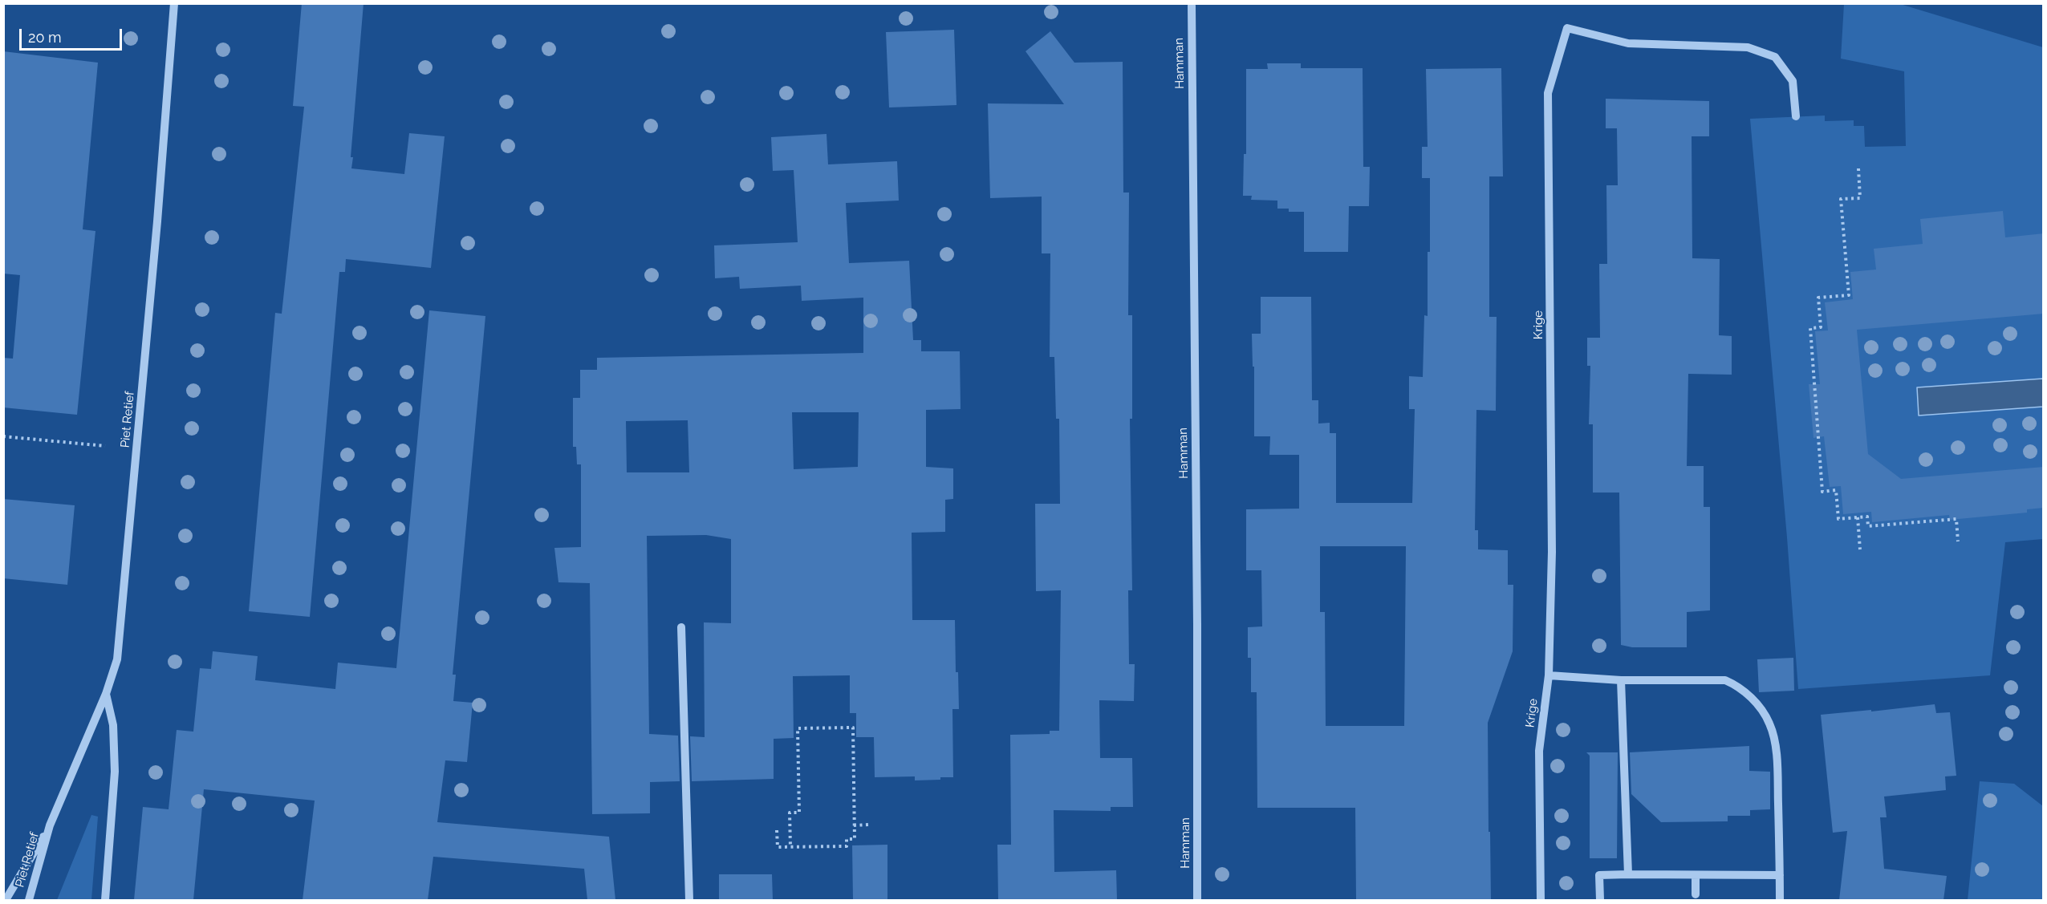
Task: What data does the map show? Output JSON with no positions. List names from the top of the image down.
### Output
{
  "streets": {
    "street": ["Hamman", "Krige", "Piet Retief"]
  },
  "scale_bar": "20 m"
}
